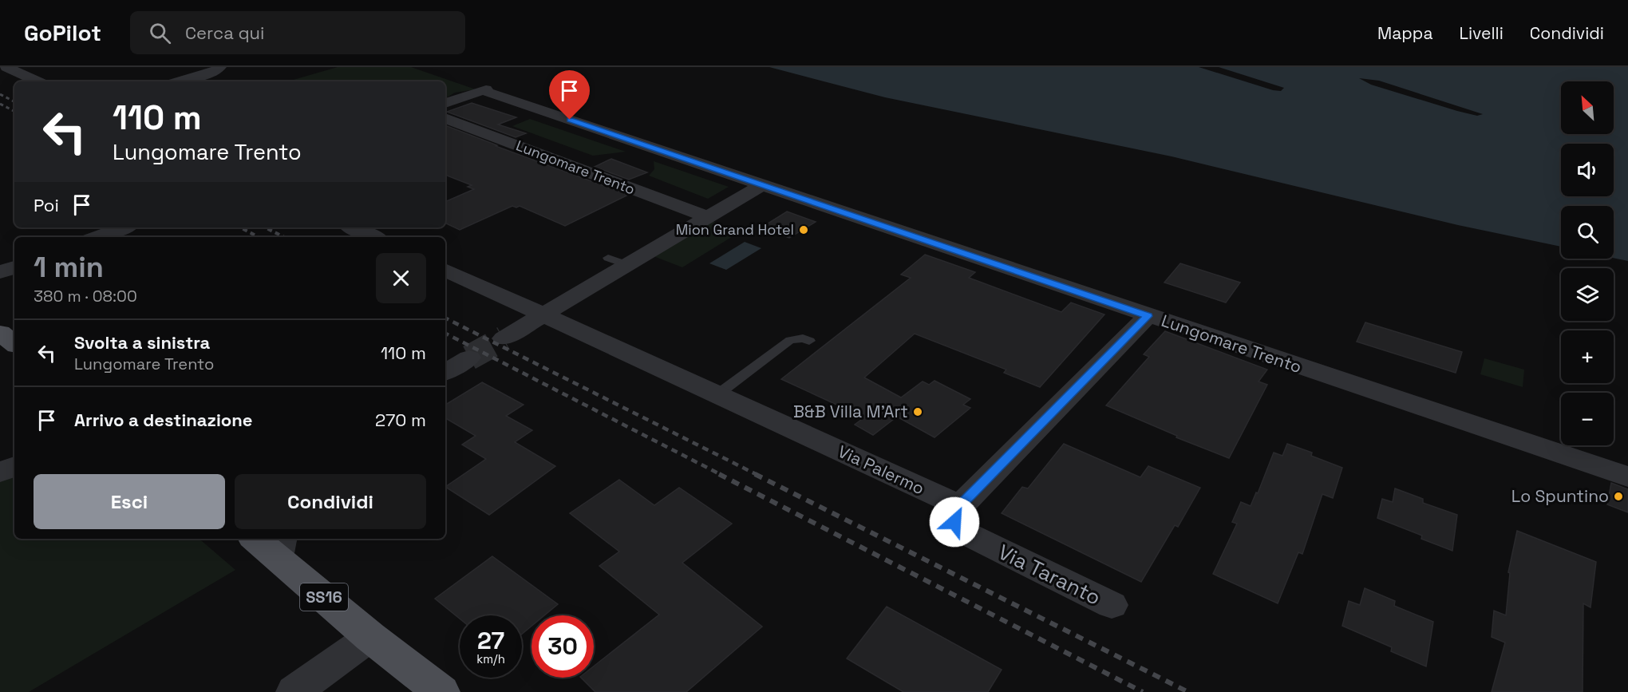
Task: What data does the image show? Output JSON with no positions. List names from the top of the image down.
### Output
{
  "streets": {
    "main road": ["SS16"],
    "street": ["Lungomare Trento", "Via Palermo", "Via Taranto"]
  },
  "crossings": [
    ["Via Palermo", "Via Taranto"]
  ],
  "places": ["Mion Grand Hotel", "B&B Villa M'Art", "Lo Spuntino"],
  "north": "top left",
  "page": {
    "header": "GoPilot",
    "search": "Cerca qui",
    "nav": ["Mappa", "Livelli", "Condividi"],
    "map_buttons": ["+", "−"],
    "turn": ["110 m", "Lungomare Trento"],
    "then": "Poi",
    "heading": ["1 min", "380 m · 08:00"],
    "list": [
      {
        "name": "Svolta a sinistra",
        "note": "Lungomare Trento",
        "value": "110 m"
      },
      {
        "name": "Arrivo a destinazione",
        "value": "270 m"
      }
    ],
    "buttons": ["Esci", "Condividi"],
    "speed": "27 km/h",
    "limit": "30"
  }
}
